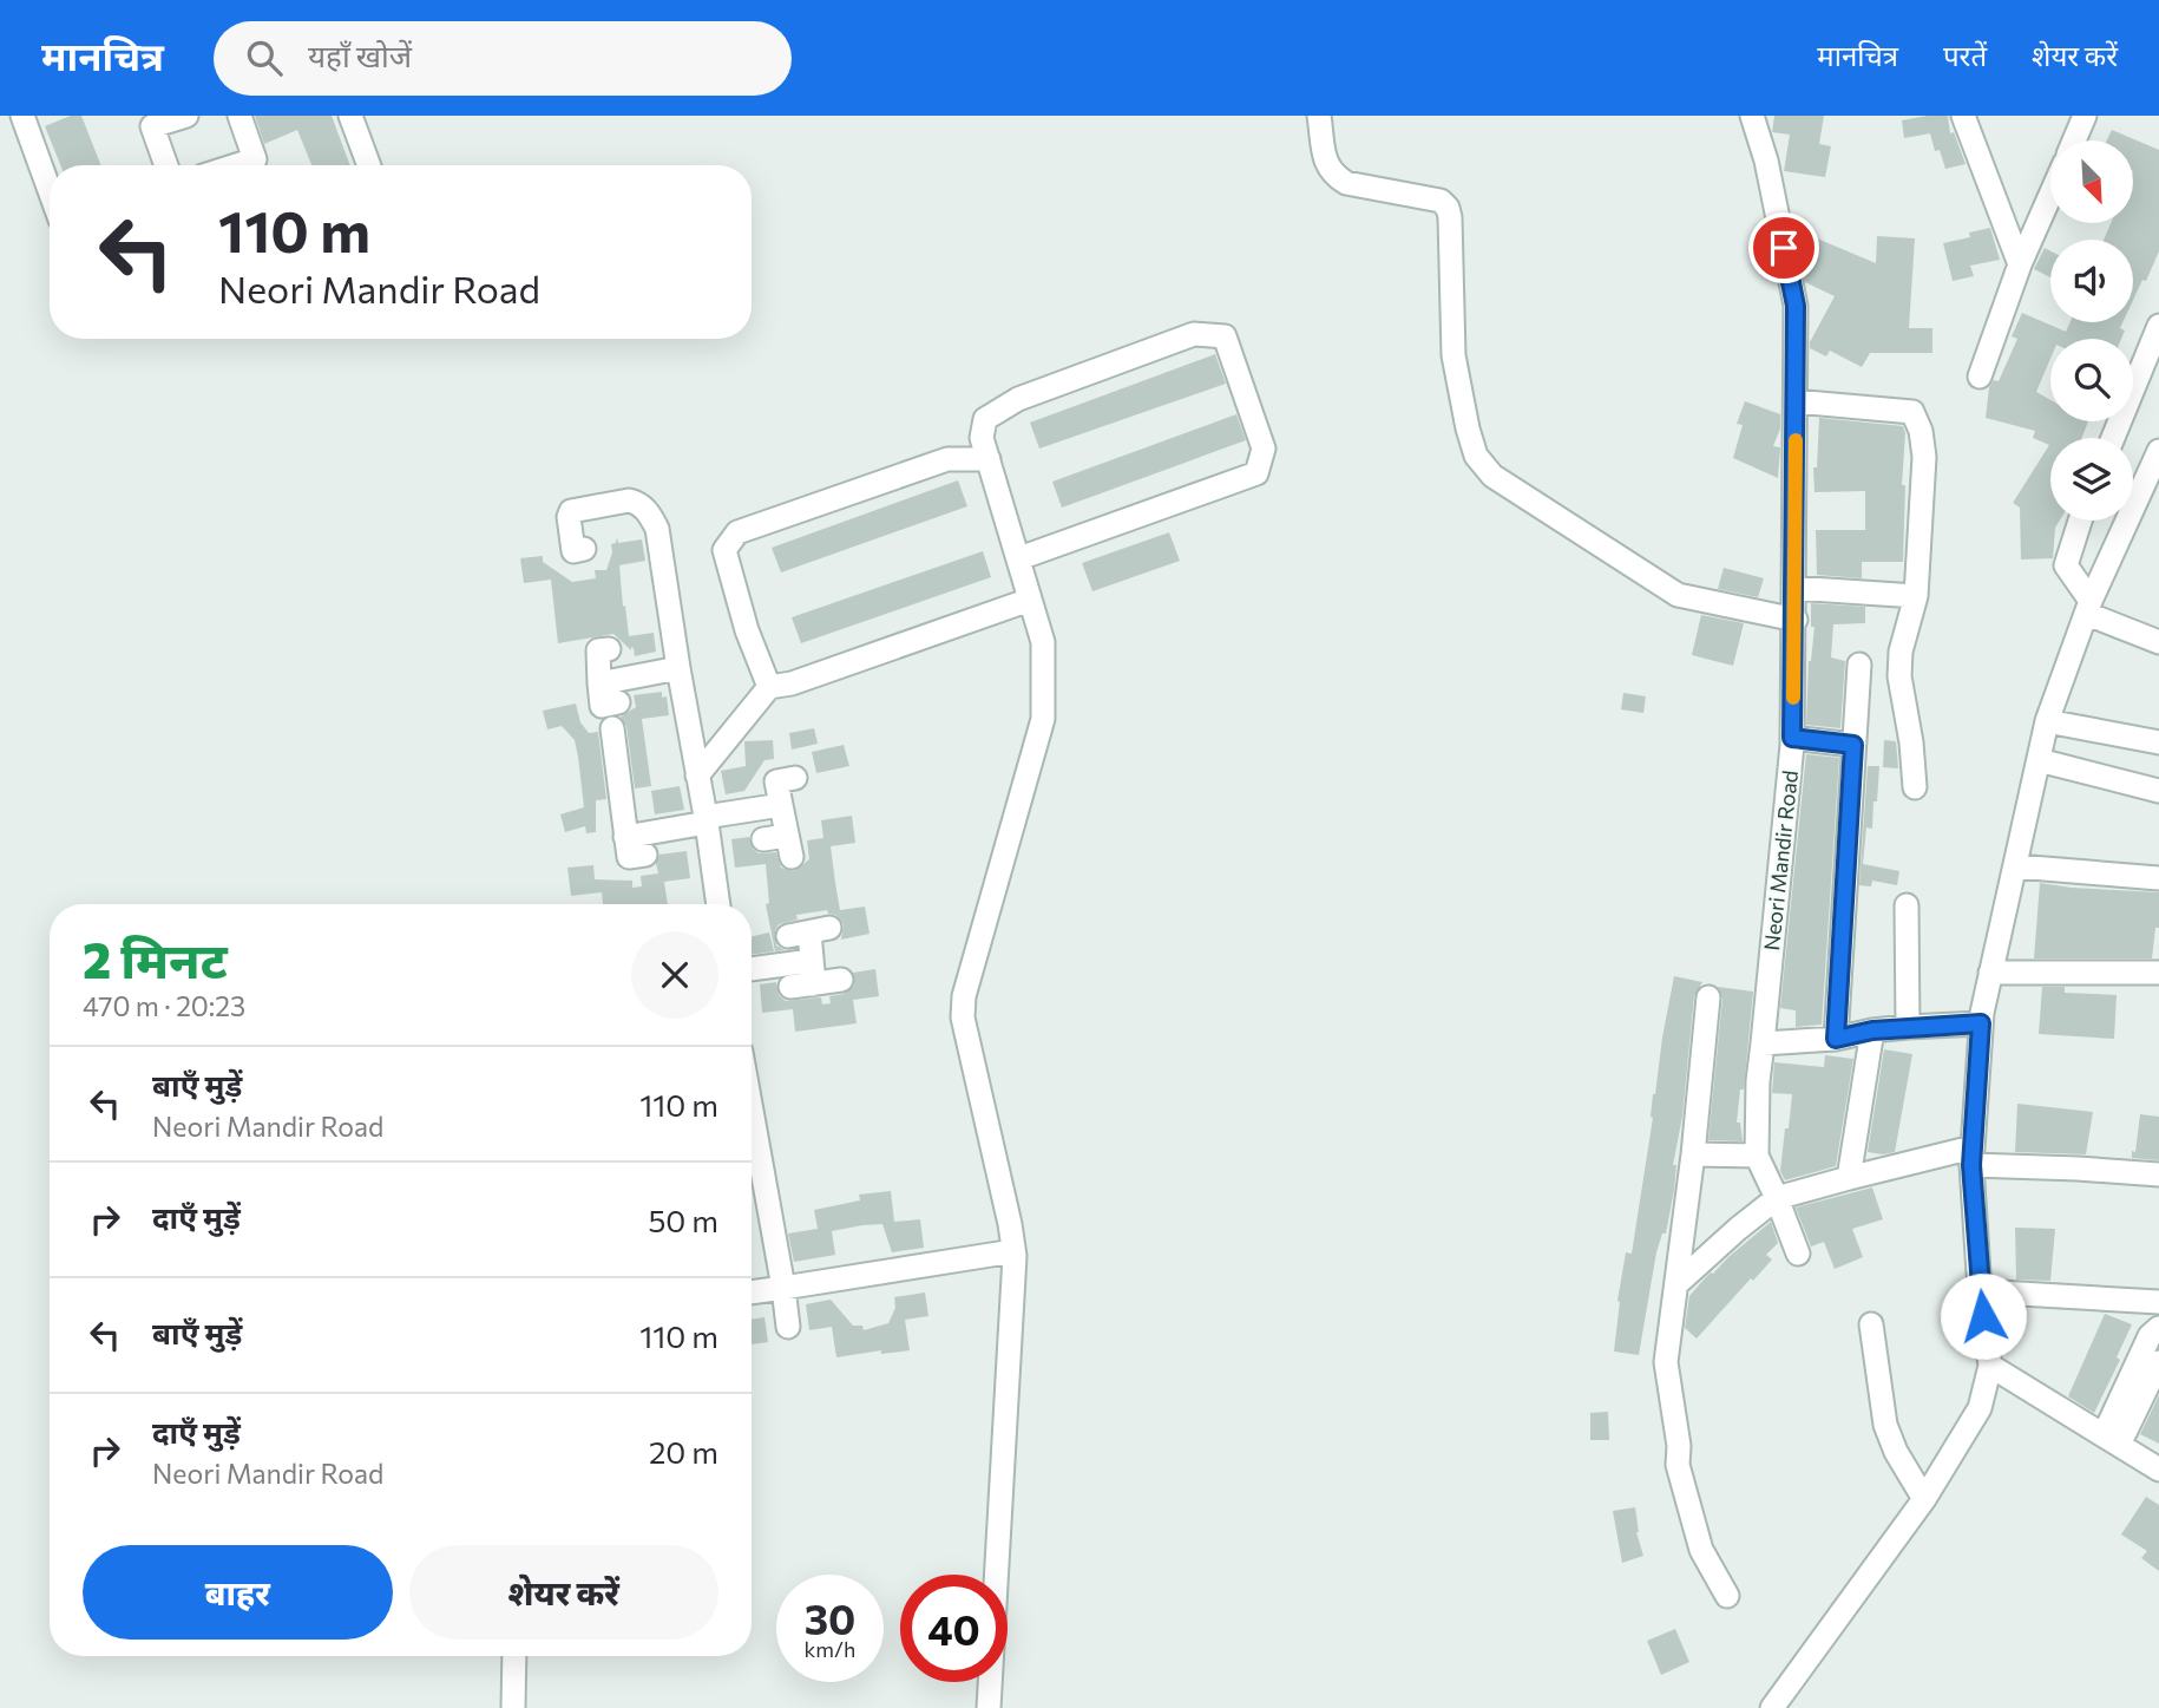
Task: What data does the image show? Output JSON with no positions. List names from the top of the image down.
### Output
{
  "streets": {
    "street": ["Neori Mandir Road"]
  },
  "north": "bottom right",
  "page": {
    "header": "मानचित्र",
    "search": "यहाँ खोजें",
    "nav": ["मानचित्र", "परतें", "शेयर करें"],
    "turn": ["110 m", "Neori Mandir Road"],
    "heading": ["2 मिनट", "470 m · 20:23"],
    "list": [
      {
        "name": "बाएँ मुड़ें",
        "note": "Neori Mandir Road",
        "value": "110 m"
      },
      {
        "name": "दाएँ मुड़ें",
        "value": "50 m"
      },
      {
        "name": "बाएँ मुड़ें",
        "value": "110 m"
      },
      {
        "name": "दाएँ मुड़ें",
        "note": "Neori Mandir Road",
        "value": "20 m"
      }
    ],
    "buttons": ["बाहर", "शेयर करें"],
    "speed": "30 km/h",
    "limit": "40"
  }
}
